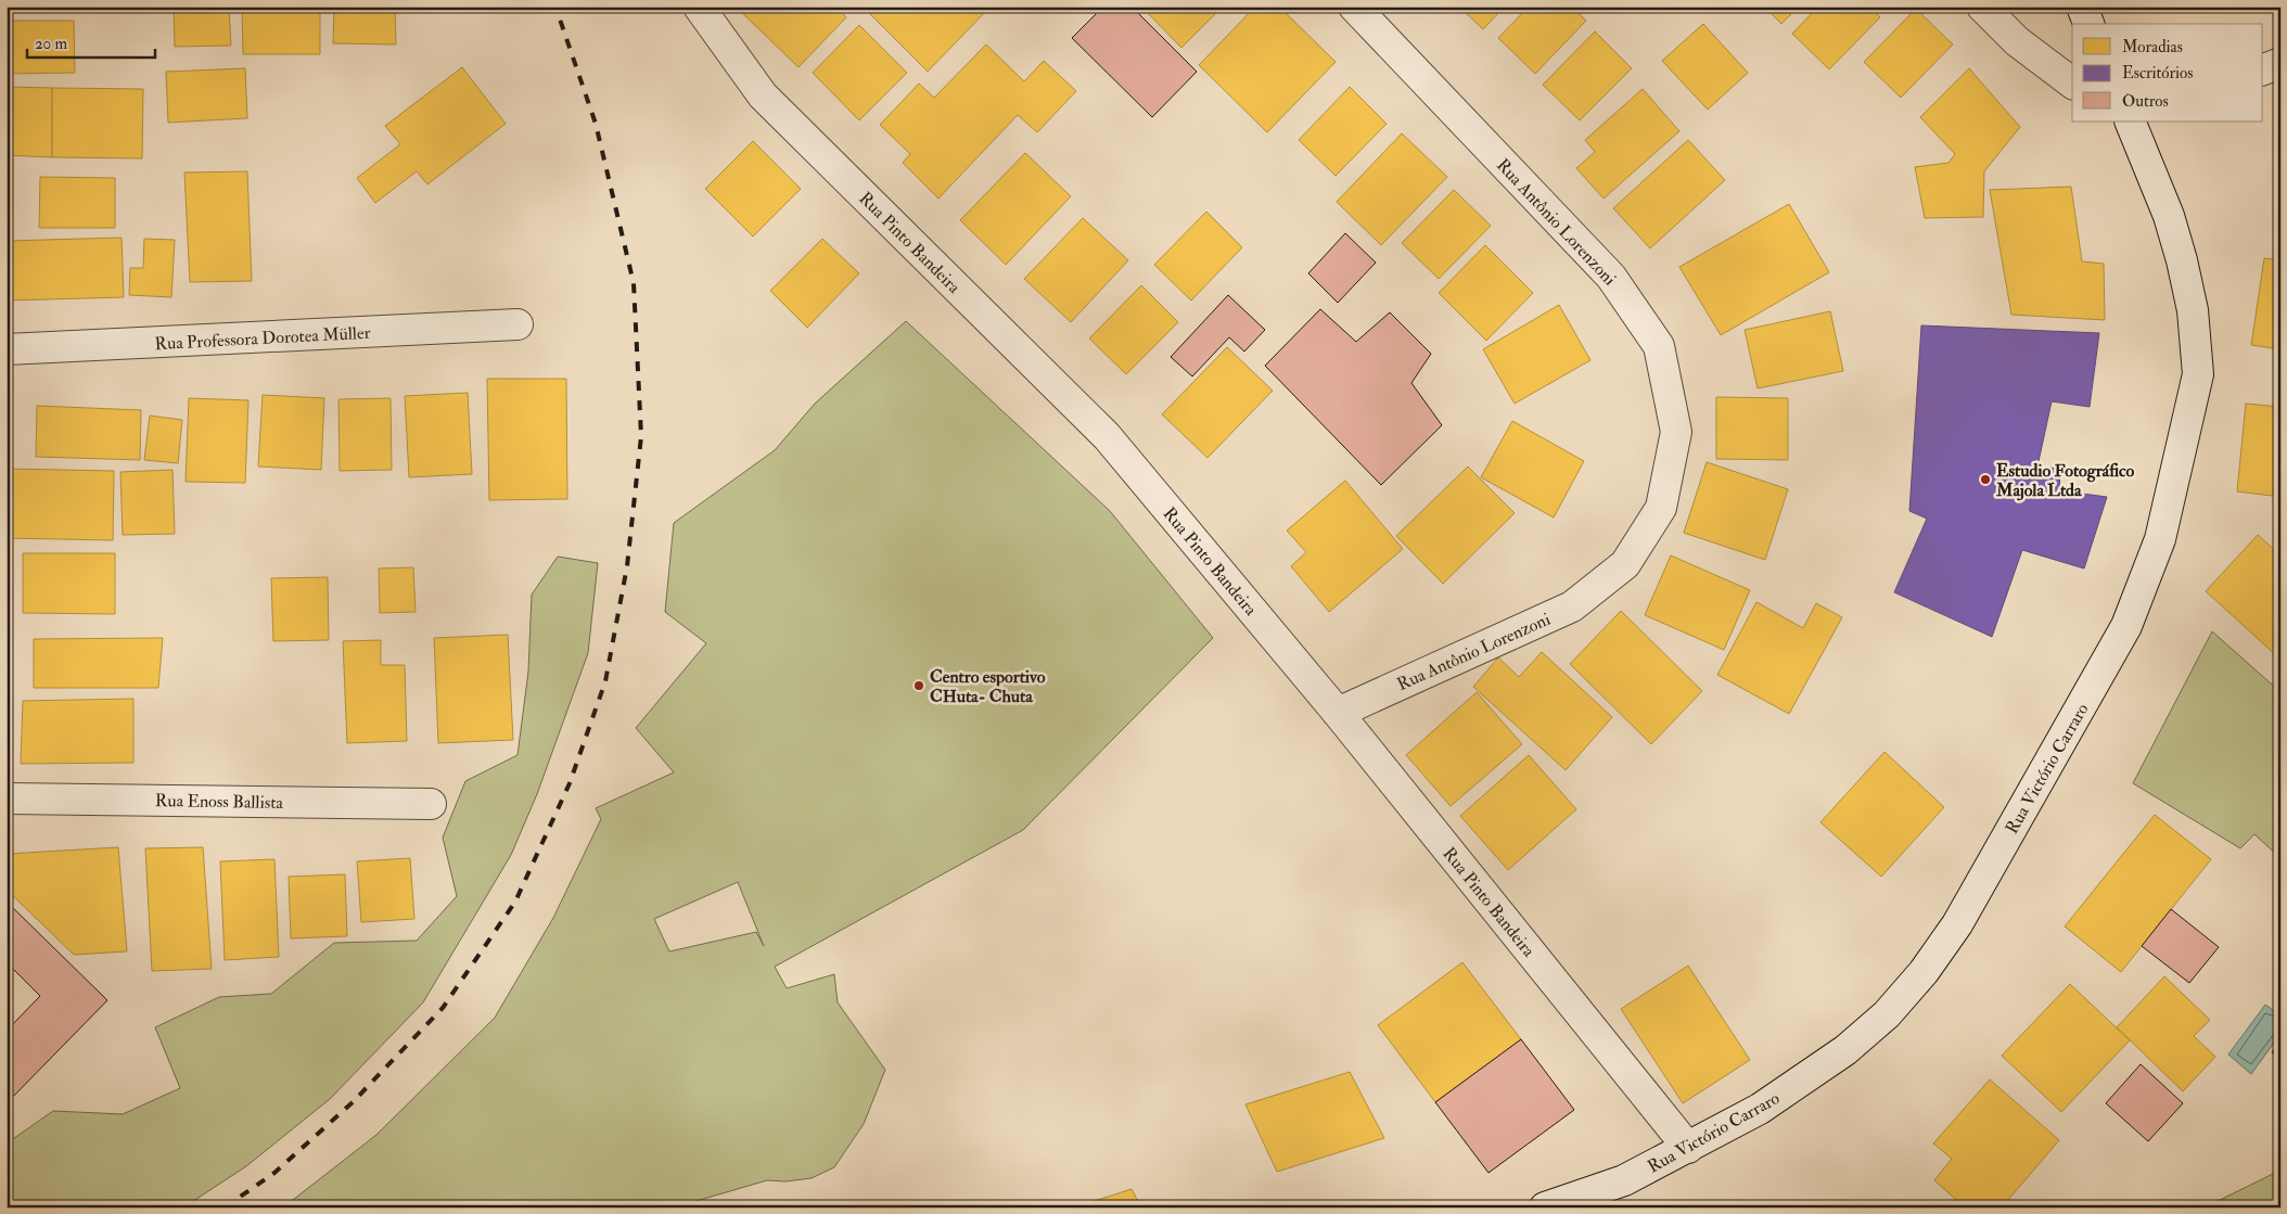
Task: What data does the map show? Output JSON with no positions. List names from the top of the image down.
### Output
{
  "streets": {
    "street": [
      "Rua Antônio Lorenzoni",
      "Rua Pinto Bandeira",
      "Rua Professora Dorotea Müller",
      "Rua Victório Carraro",
      "Rua Enoss Ballista"
    ]
  },
  "crossings": [
    ["Rua Antônio Lorenzoni", "Rua Pinto Bandeira"],
    ["Rua Pinto Bandeira", "Rua Victório Carraro"]
  ],
  "places": ["Estudio Fotográfico Majola Ltda", "Centro esportivo CHuta- Chuta"],
  "legend": ["Moradias", "Escritórios", "Outros"],
  "scale_bar": "20 m"
}
